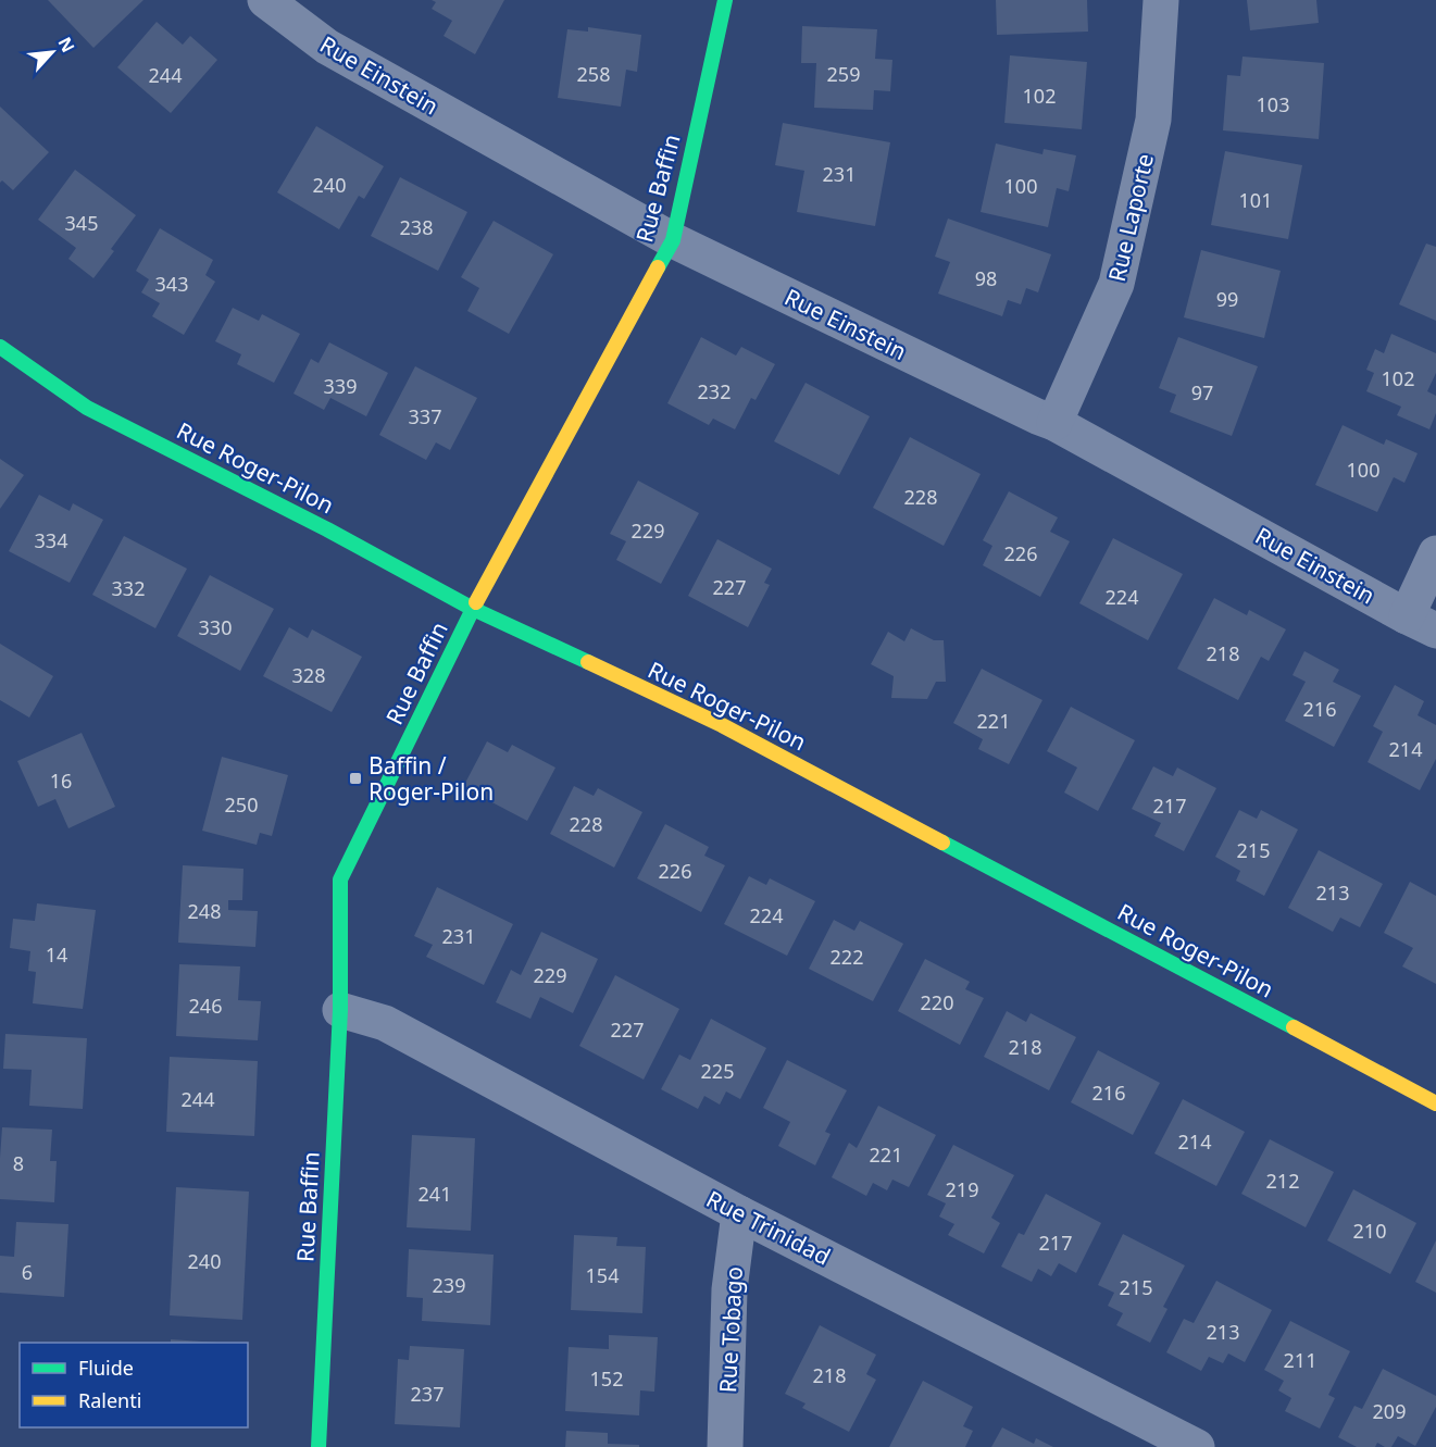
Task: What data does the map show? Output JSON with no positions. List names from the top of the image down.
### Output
{
  "streets": {
    "street": [
      "Rue Einstein",
      "Rue Baffin",
      "Rue Laporte",
      "Rue Roger-Pilon",
      "Rue Trinidad",
      "Rue Tobago"
    ]
  },
  "crossings": [
    ["Rue Einstein", "Rue Baffin"],
    ["Rue Einstein", "Rue Laporte"],
    ["Rue Baffin", "Rue Roger-Pilon"],
    ["Rue Baffin", "Rue Trinidad"],
    ["Rue Trinidad", "Rue Tobago"]
  ],
  "places": {
    "transit": ["Baffin / Roger-Pilon"]
  },
  "house_numbers": [
    "258",
    "259",
    "244",
    "102",
    "103",
    "231",
    "240",
    "100",
    "101",
    "345",
    "238",
    "98",
    "343",
    "99",
    "102",
    "339",
    "232",
    "97",
    "337",
    "100",
    "228",
    "229",
    "334",
    "226",
    "227",
    "332",
    "224",
    "330",
    "218",
    "328",
    "216",
    "221",
    "214",
    "16",
    "250",
    "217",
    "228",
    "215",
    "226",
    "213",
    "248",
    "224",
    "231",
    "14",
    "222",
    "229",
    "220",
    "246",
    "227",
    "218",
    "225",
    "216",
    "244",
    "214",
    "221",
    "8",
    "212",
    "219",
    "241",
    "210",
    "217",
    "240",
    "6",
    "154",
    "239",
    "215",
    "213",
    "211",
    "218",
    "152",
    "237",
    "209"
  ],
  "legend": ["Fluide", "Ralenti"],
  "north": "top right"
}
